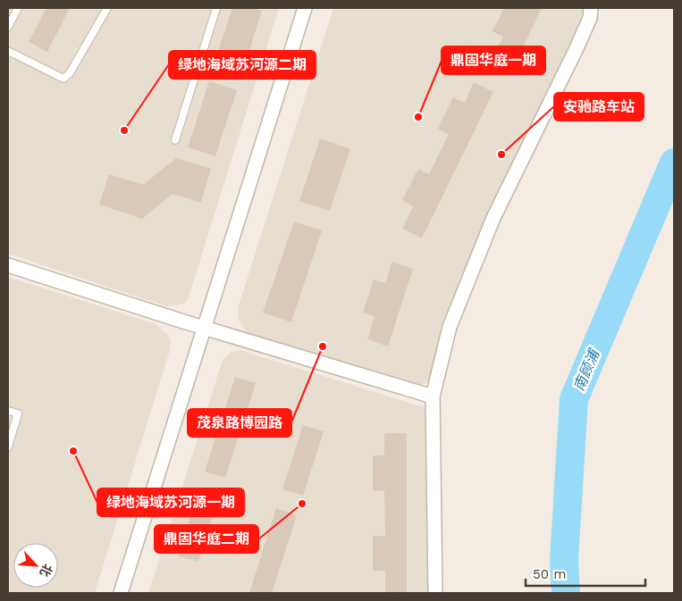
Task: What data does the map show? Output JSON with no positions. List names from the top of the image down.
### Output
{
  "water": ["南顾浦"],
  "places": [
    "鼎固华庭一期",
    "绿地海域苏河源二期",
    "安驰路车站",
    "茂泉路博园路",
    "绿地海域苏河源一期",
    "鼎固华庭二期"
  ],
  "scale_bar": "50 m",
  "north": "bottom right"
}
